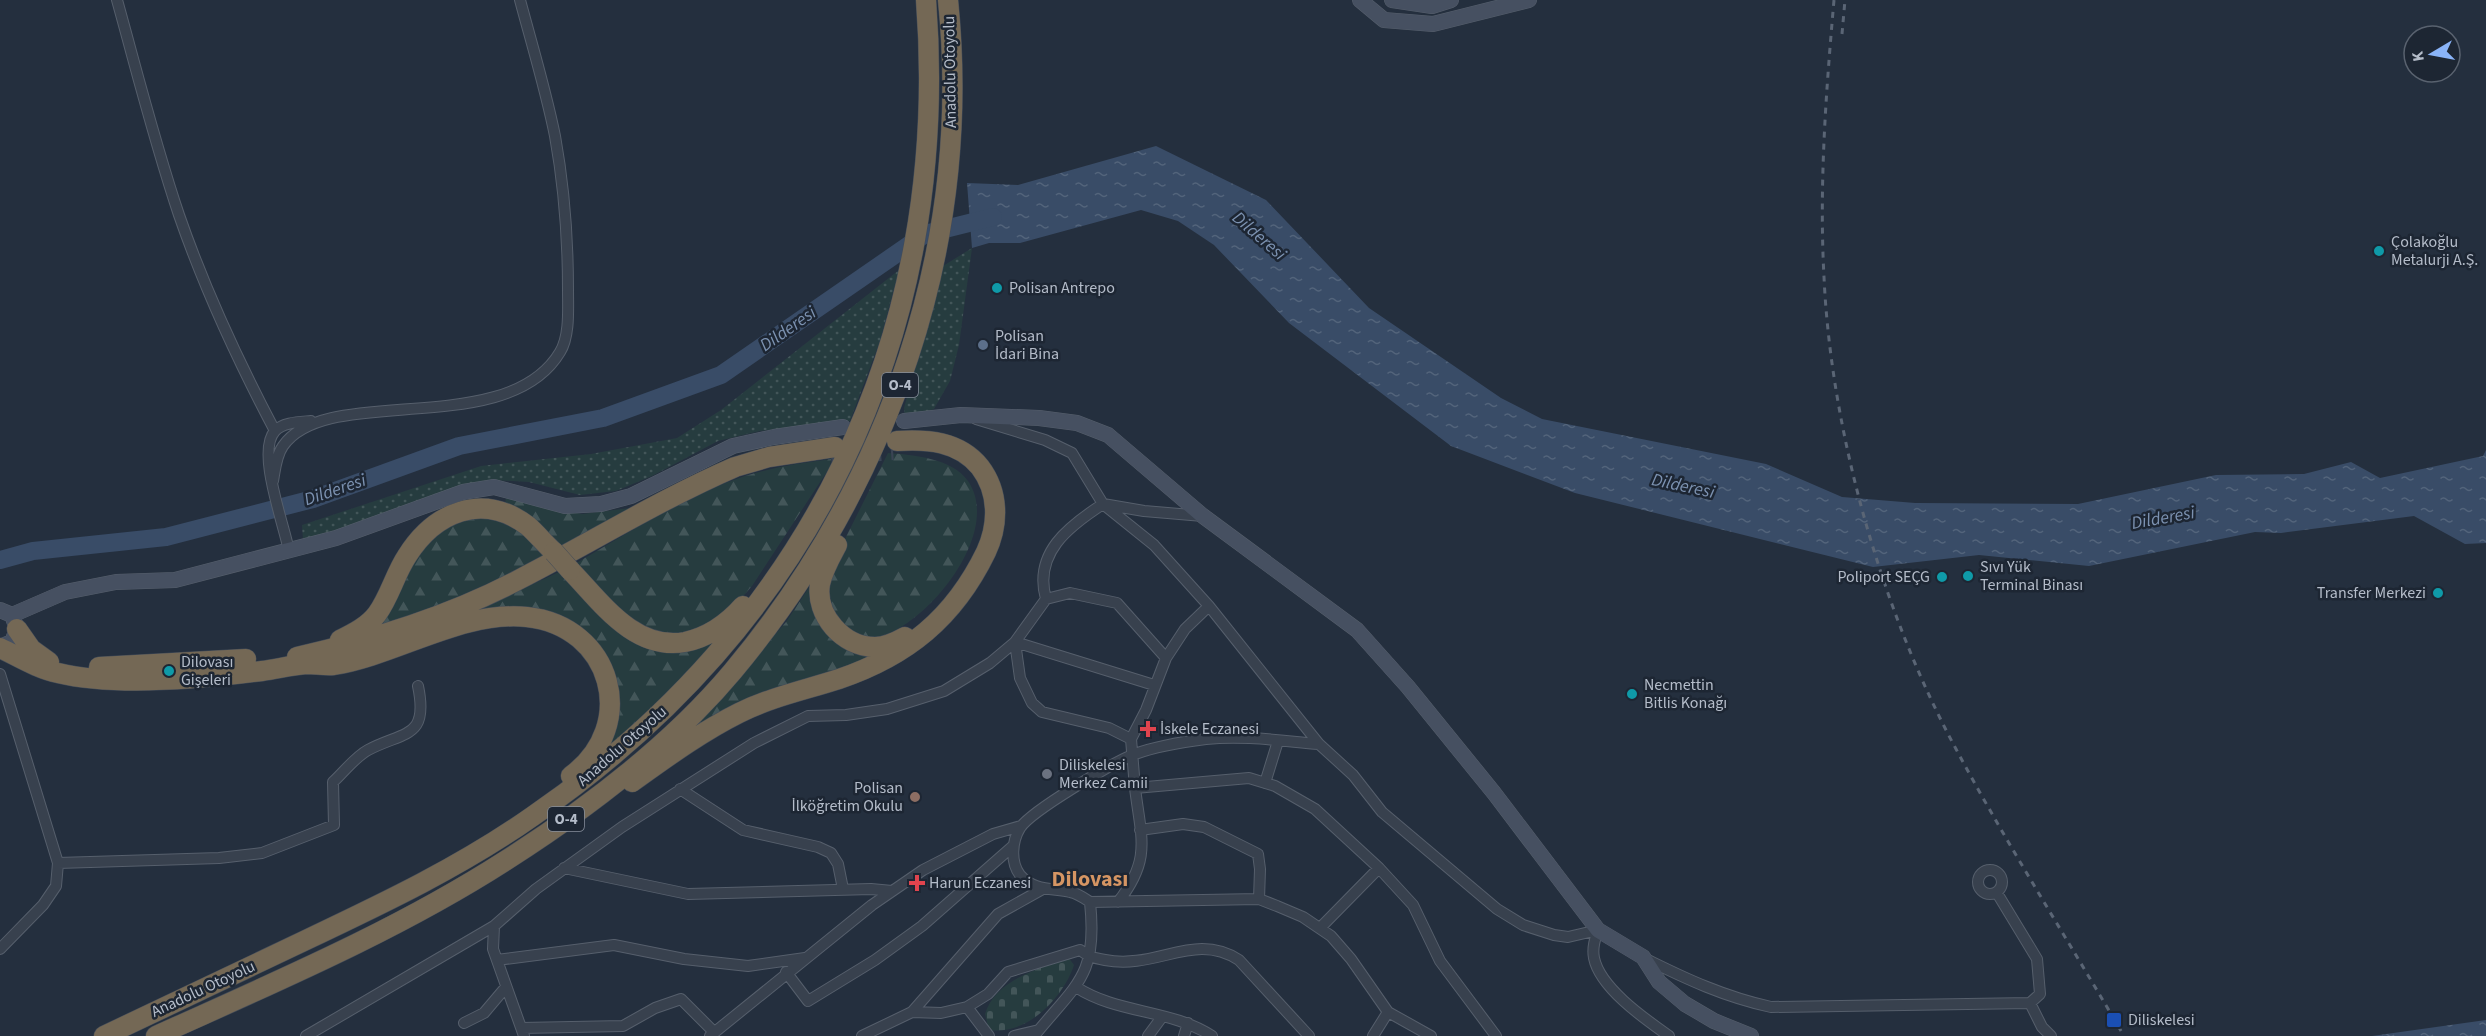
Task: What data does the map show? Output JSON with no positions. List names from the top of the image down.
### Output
{
  "streets": {
    "highway": ["Anadolu Otoyolu", "O-4"]
  },
  "districts": ["Dilovası"],
  "water": ["Dilderesi"],
  "places": {
    "other": [
      "Çolakoğlu Metalurji A.Ş.",
      "Polisan Antrepo",
      "Polisan İdari Bina",
      "Sıvı Yük Terminal Binası",
      "Poliport SEÇG",
      "Transfer Merkezi",
      "Dilovası Gişeleri",
      "Necmettin Bitlis Konağı",
      "Diliskelesi Merkez Camii",
      "Polisan İlköğretim Okulu"
    ],
    "health": ["İskele Eczanesi", "Harun Eczanesi"],
    "transit": ["Diliskelesi"]
  },
  "north": "left"
}
